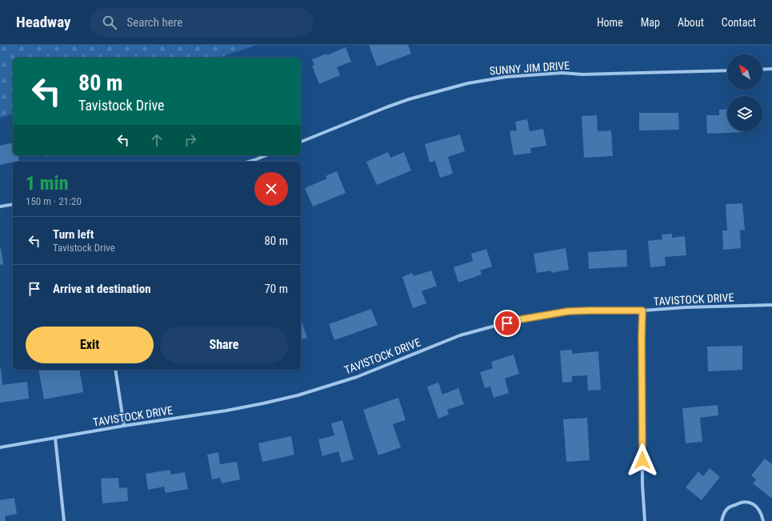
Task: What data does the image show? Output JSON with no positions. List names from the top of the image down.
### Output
{
  "streets": {
    "street": ["SUNNY JIM DRIVE", "TAVISTOCK DRIVE"]
  },
  "north": "top left",
  "page": {
    "header": "Headway",
    "search": "Search here",
    "nav": [
      "Home",
      "Map",
      "About",
      "Contact"
    ],
    "turn": ["80 m", "Tavistock Drive"],
    "heading": ["1 min", "150 m · 21:20"],
    "list": [
      {
        "name": "Turn left",
        "note": "Tavistock Drive",
        "value": "80 m"
      },
      {
        "name": "Arrive at destination",
        "value": "70 m"
      }
    ],
    "buttons": ["Exit", "Share"]
  }
}
